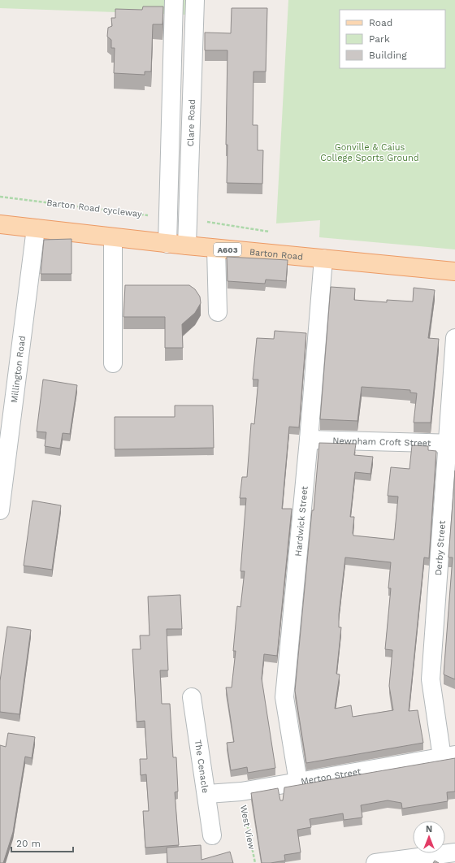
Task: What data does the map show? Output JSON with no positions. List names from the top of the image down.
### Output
{
  "streets": {
    "main road": ["A603", "Barton Road"],
    "street": [
      "Clare Road",
      "Millington Road",
      "Newnham Croft Street",
      "Hardwick Street",
      "Derby Street",
      "The Cenacle",
      "Merton Street"
    ],
    "path": ["Barton Road cycleway", "West View"]
  },
  "crossings": [
    ["Clare Road", "Barton Road"],
    ["Barton Road", "Millington Road"],
    ["Barton Road", "Hardwick Street"],
    ["Newnham Croft Street", "Hardwick Street"],
    ["Newnham Croft Street", "Derby Street"],
    ["Hardwick Street", "Merton Street"],
    ["Derby Street", "Merton Street"],
    ["The Cenacle", "Merton Street"],
    ["Merton Street", "West View"]
  ],
  "parks": ["Gonville & Caius College Sports Ground"],
  "legend": ["Road", "Park", "Building"],
  "scale_bar": "20 m",
  "north": "top"
}
